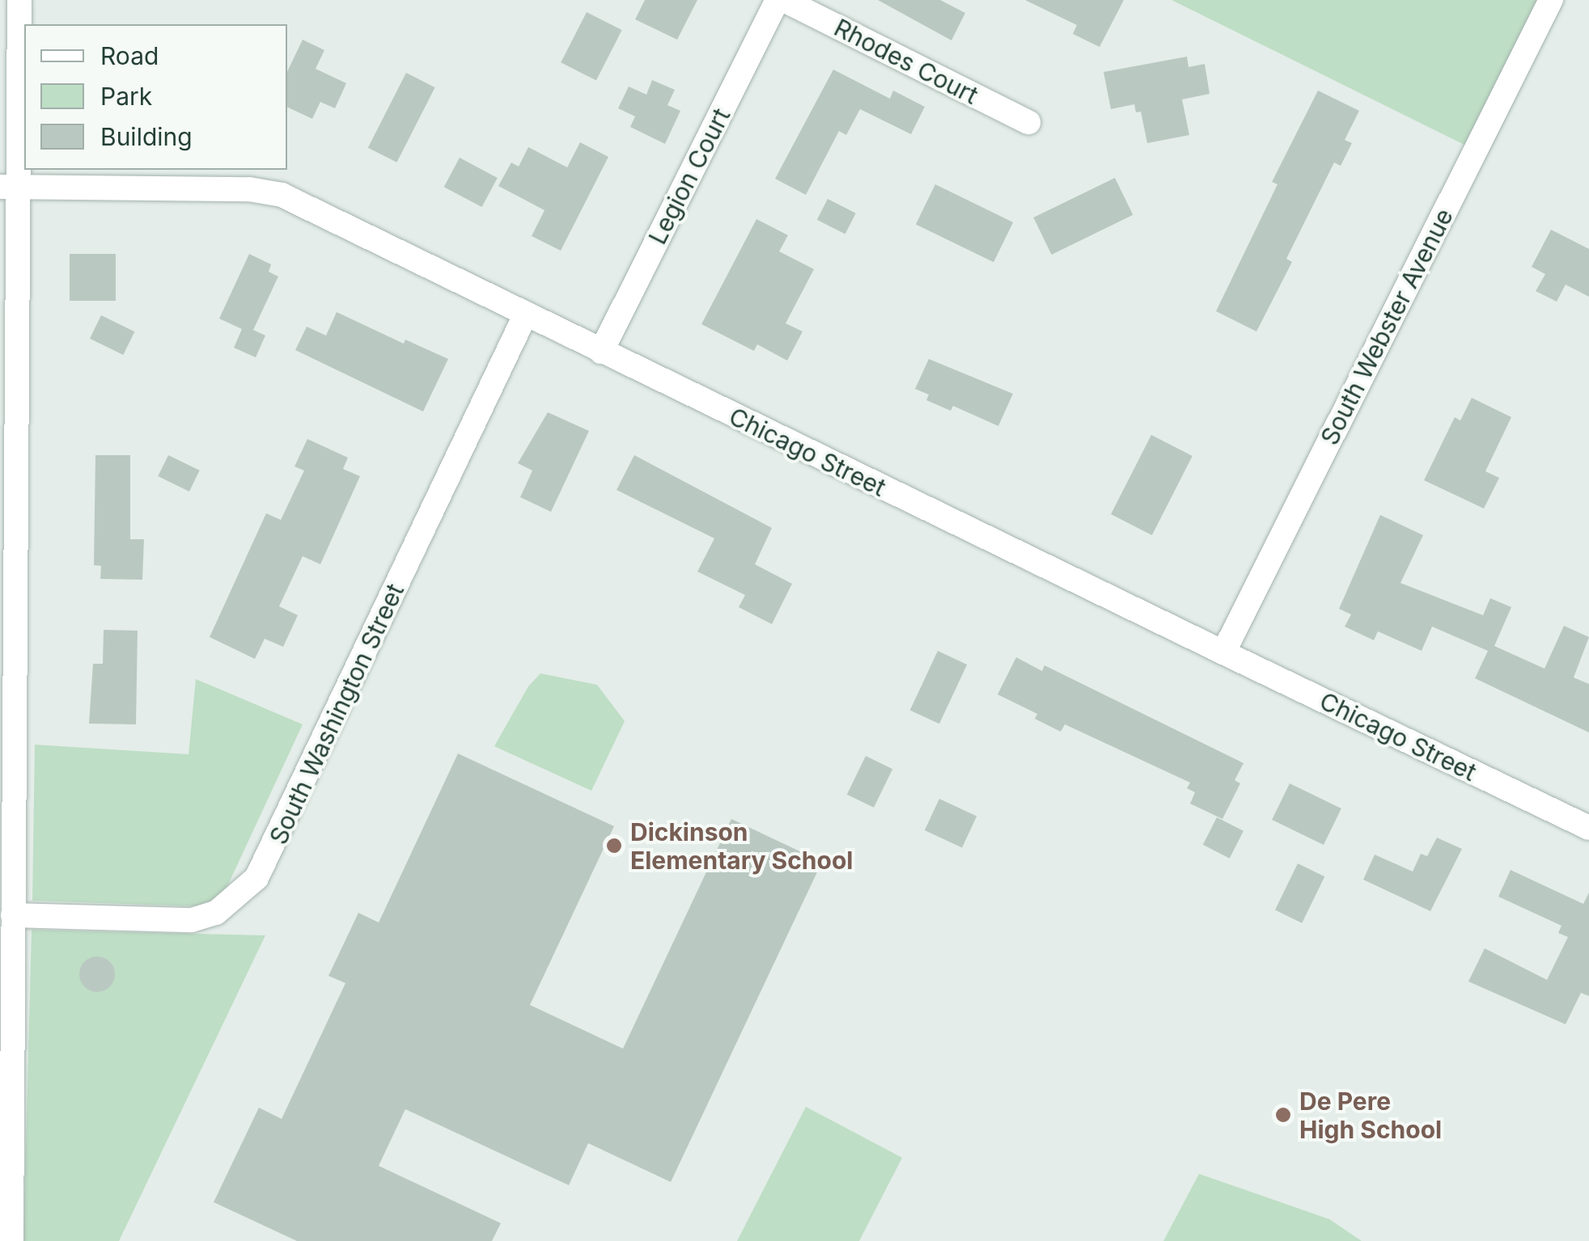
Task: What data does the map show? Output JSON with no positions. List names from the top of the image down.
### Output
{
  "streets": {
    "street": [
      "Rhodes Court",
      "Legion Court",
      "South Webster Avenue",
      "Chicago Street",
      "South Washington Street"
    ]
  },
  "crossings": [
    ["Legion Court", "Chicago Street"],
    ["South Webster Avenue", "Chicago Street"],
    ["Chicago Street", "South Washington Street"]
  ],
  "places": ["Dickinson Elementary School", "De Pere High School"],
  "legend": ["Road", "Park", "Building"]
}
